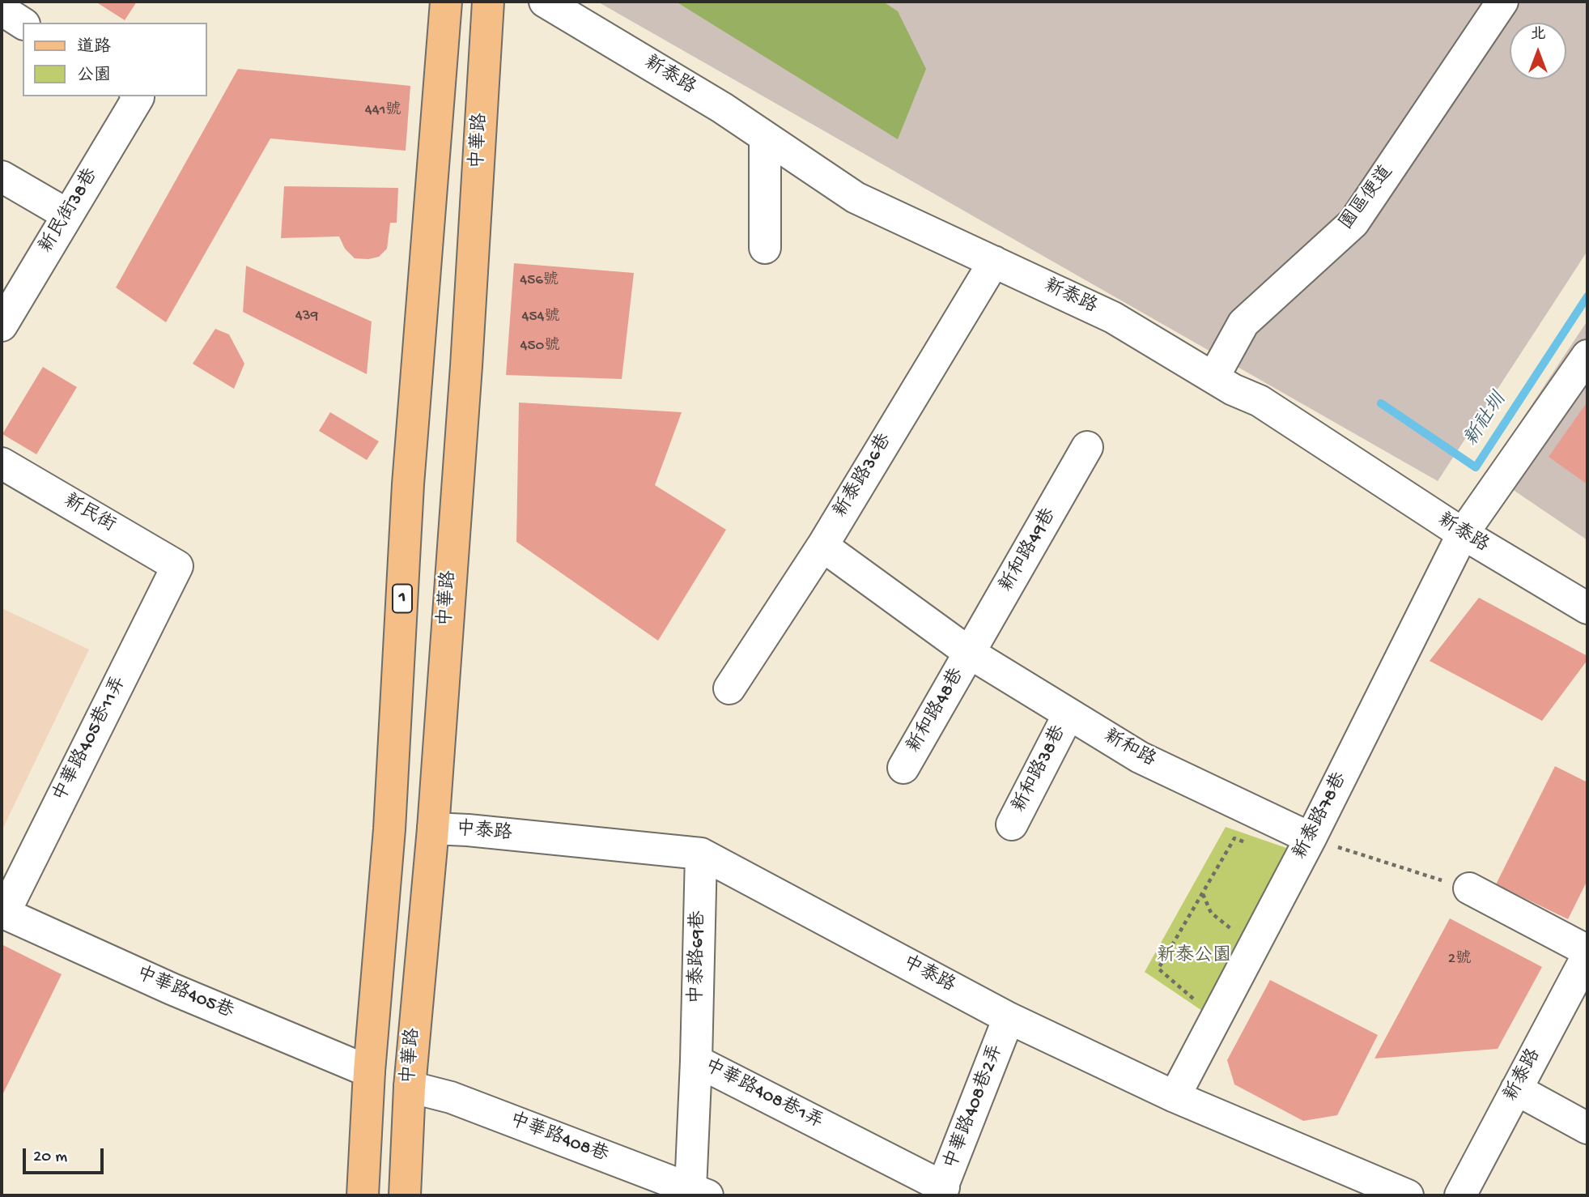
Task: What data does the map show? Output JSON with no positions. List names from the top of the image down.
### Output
{
  "streets": {
    "main road": ["中華路", "1"],
    "street": [
      "新泰路",
      "園區便道",
      "新民街38巷",
      "新泰路36巷",
      "新民街",
      "新和路49巷",
      "新和路48巷",
      "中華路405巷11弄",
      "新和路",
      "新和路38巷",
      "新泰路78巷",
      "中泰路",
      "中泰路69巷",
      "中華路405巷",
      "中華路408巷1弄",
      "中華路408巷2弄",
      "中華路408巷"
    ]
  },
  "crossings": [
    ["新泰路", "園區便道"],
    ["新泰路", "新泰路36巷"],
    ["新泰路", "新泰路78巷"],
    ["中華路", "中泰路"],
    ["中華路", "中華路408巷"],
    ["新泰路36巷", "新和路"],
    ["新民街", "中華路405巷11弄"],
    ["新和路49巷", "新和路48巷"],
    ["新和路49巷", "新和路"],
    ["1", "中華路405巷"],
    ["新和路48巷", "新和路"],
    ["中華路405巷11弄", "中華路405巷"],
    ["新和路", "新和路38巷"],
    ["新和路", "新泰路78巷"],
    ["新泰路78巷", "中泰路"],
    ["中泰路", "中泰路69巷"],
    ["中泰路", "中華路408巷2弄"],
    ["中泰路69巷", "中華路408巷1弄"],
    ["中華路408巷1弄", "中華路408巷2弄"],
    ["中華路408巷1弄", "中華路408巷"]
  ],
  "water": ["新社圳"],
  "parks": ["新泰公園"],
  "house_numbers": [
    "441號",
    "456號",
    "439",
    "454號",
    "450號",
    "2號"
  ],
  "legend": ["道路", "公園"],
  "scale_bar": "20 m",
  "north": "top"
}
